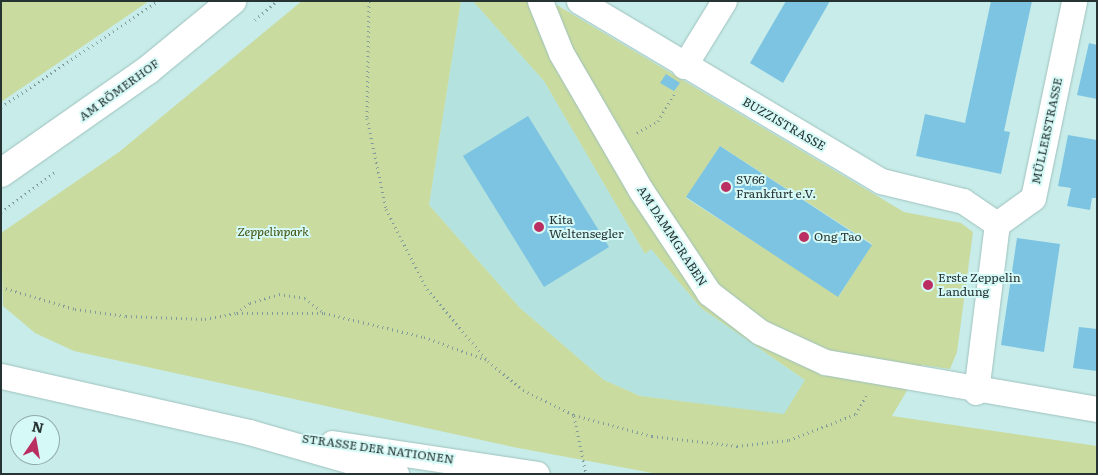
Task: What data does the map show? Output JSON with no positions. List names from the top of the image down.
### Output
{
  "streets": {
    "main road": ["AM RÖMERHOF"],
    "street": [
      "BUZZISTRASSE",
      "MÜLLERSTRASSE",
      "AM DAMMGRABEN",
      "STRASSE DER NATIONEN"
    ]
  },
  "crossings": [
    ["BUZZISTRASSE", "MÜLLERSTRASSE"]
  ],
  "parks": ["Zeppelinpark"],
  "places": [
    "SV66 Frankfurt e.V.",
    "Kita Weltensegler",
    "Ong Tao",
    "Erste Zeppelin Landung"
  ],
  "north": "top"
}
